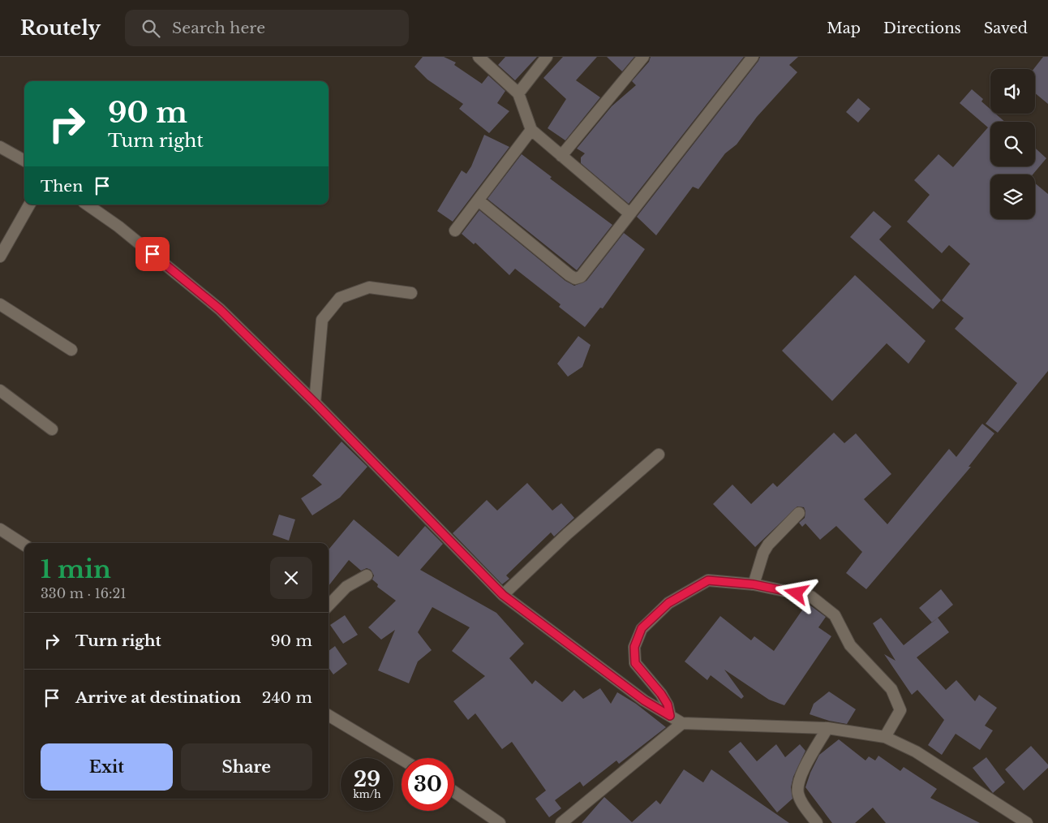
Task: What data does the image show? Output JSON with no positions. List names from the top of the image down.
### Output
{
  "page": {
    "header": "Routely",
    "search": "Search here",
    "nav": ["Map", "Directions", "Saved"],
    "turn": ["90 m", "Turn right"],
    "then": "Then",
    "heading": ["1 min", "330 m · 16:21"],
    "list": [
      {
        "name": "Turn right",
        "value": "90 m"
      },
      {
        "name": "Arrive at destination",
        "value": "240 m"
      }
    ],
    "buttons": ["Exit", "Share"],
    "speed": "29 km/h",
    "limit": "30"
  }
}
